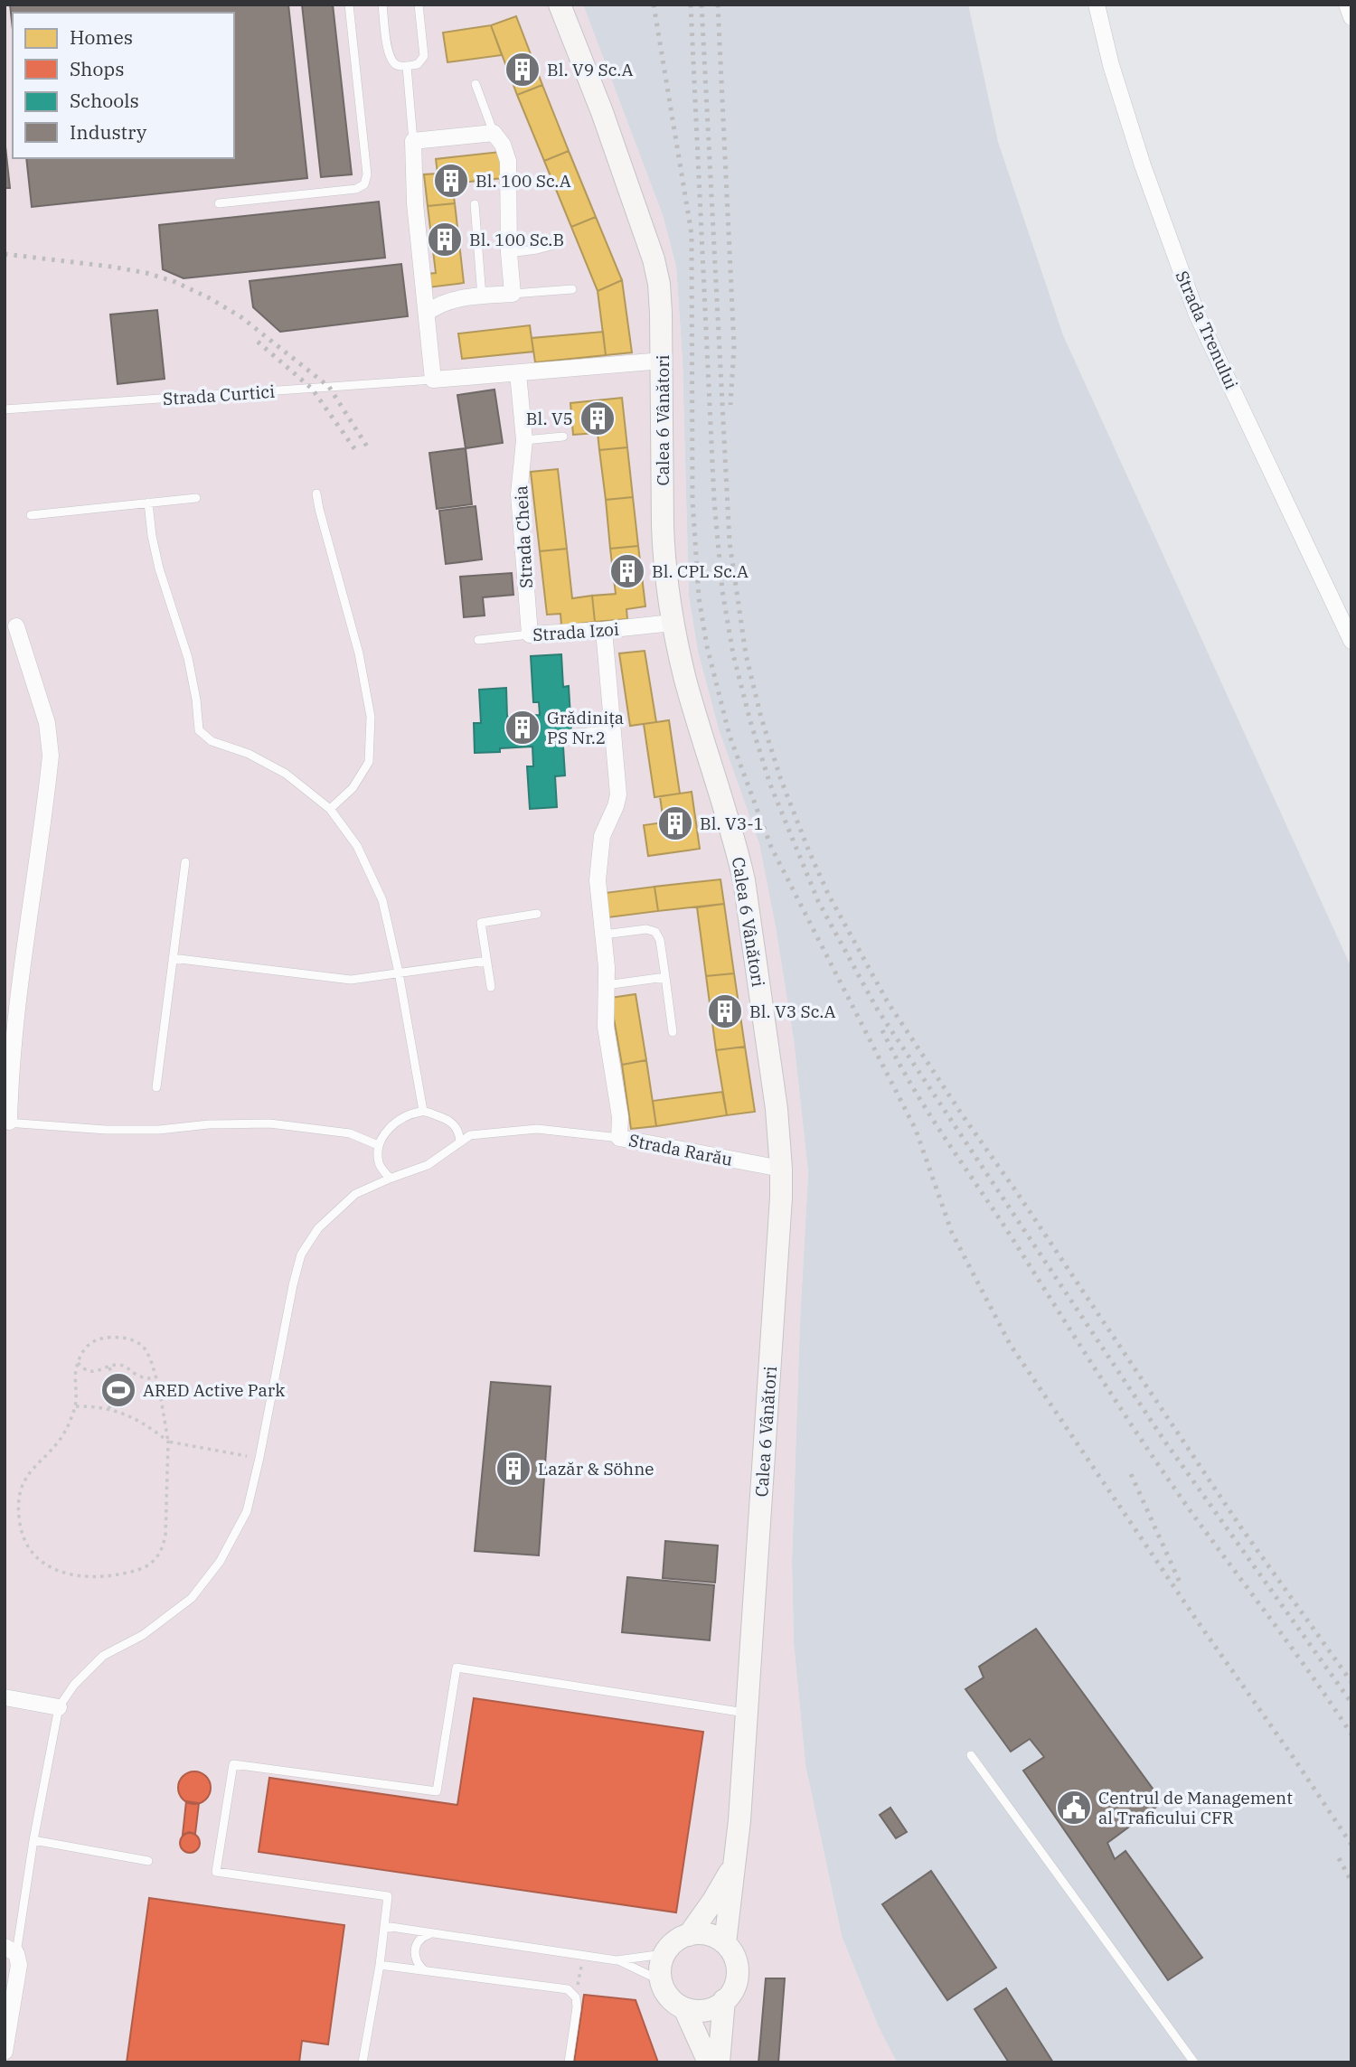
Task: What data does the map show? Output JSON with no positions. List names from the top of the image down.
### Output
{
  "streets": {
    "main road": ["Calea 6 Vânători"],
    "street": [
      "Strada Trenului",
      "Strada Curtici",
      "Strada Cheia",
      "Strada Izoi",
      "Strada Rarău"
    ]
  },
  "crossings": [
    ["Strada Curtici", "Calea 6 Vânători"],
    ["Strada Curtici", "Strada Cheia"],
    ["Calea 6 Vânători", "Strada Izoi"],
    ["Calea 6 Vânători", "Strada Rarău"],
    ["Strada Cheia", "Strada Izoi"],
    ["Strada Izoi", "Strada Rarău"]
  ],
  "places": {
    "building": [
      "Bl. V9 Sc.A",
      "Bl. 100 Sc.A",
      "Bl. 100 Sc.B",
      "Bl. V5",
      "Bl. CPL Sc.A",
      "Grădinița PS Nr.2",
      "Bl. V3-1",
      "Bl. V3 Sc.A",
      "Lazăr & Söhne"
    ],
    "sports": ["ARED Active Park"],
    "public building": ["Centrul de Management al Traficului CFR"]
  },
  "legend": [
    "Homes",
    "Shops",
    "Schools",
    "Industry"
  ]
}
